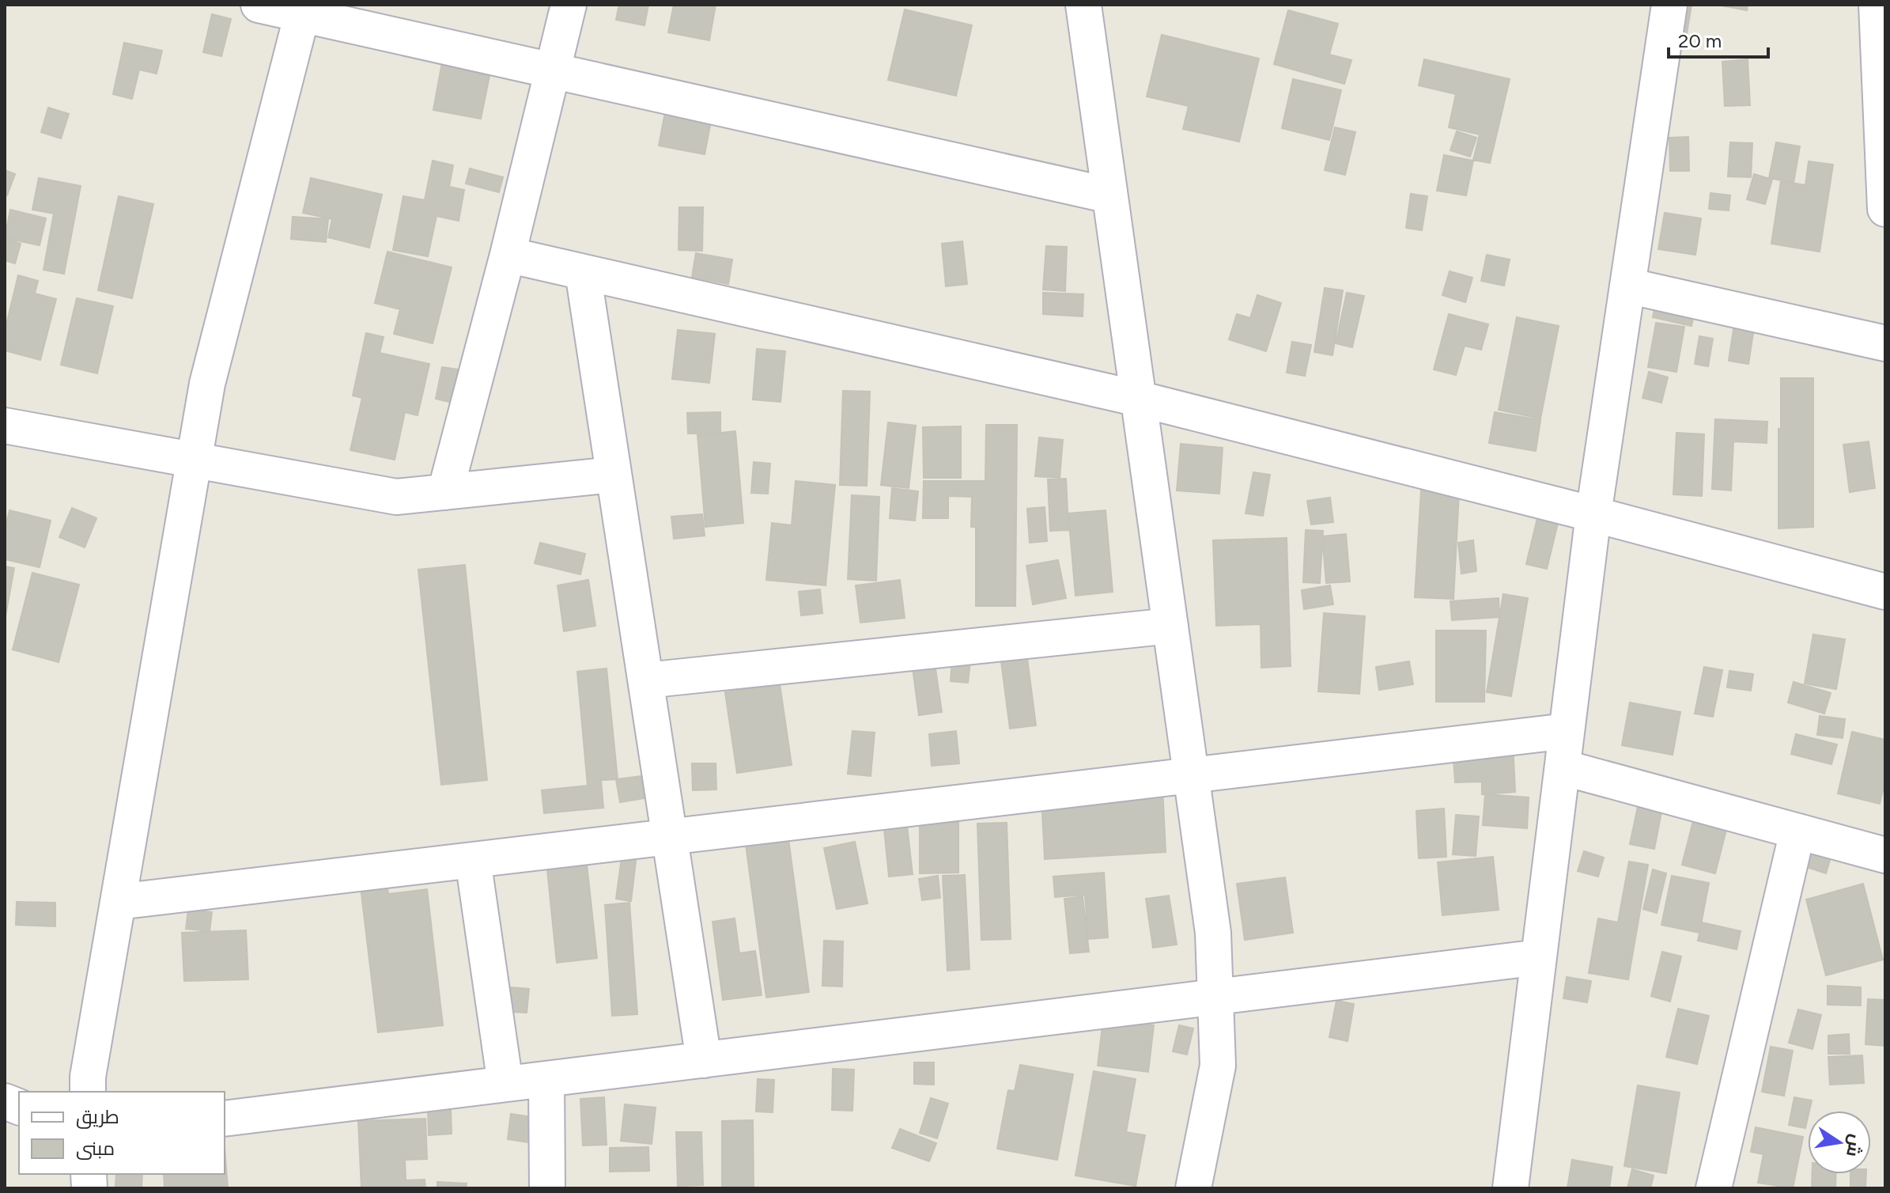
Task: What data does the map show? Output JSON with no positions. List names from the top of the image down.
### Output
{
  "legend": ["طريق", "مبنى"],
  "scale_bar": "20 m",
  "north": "right"
}
